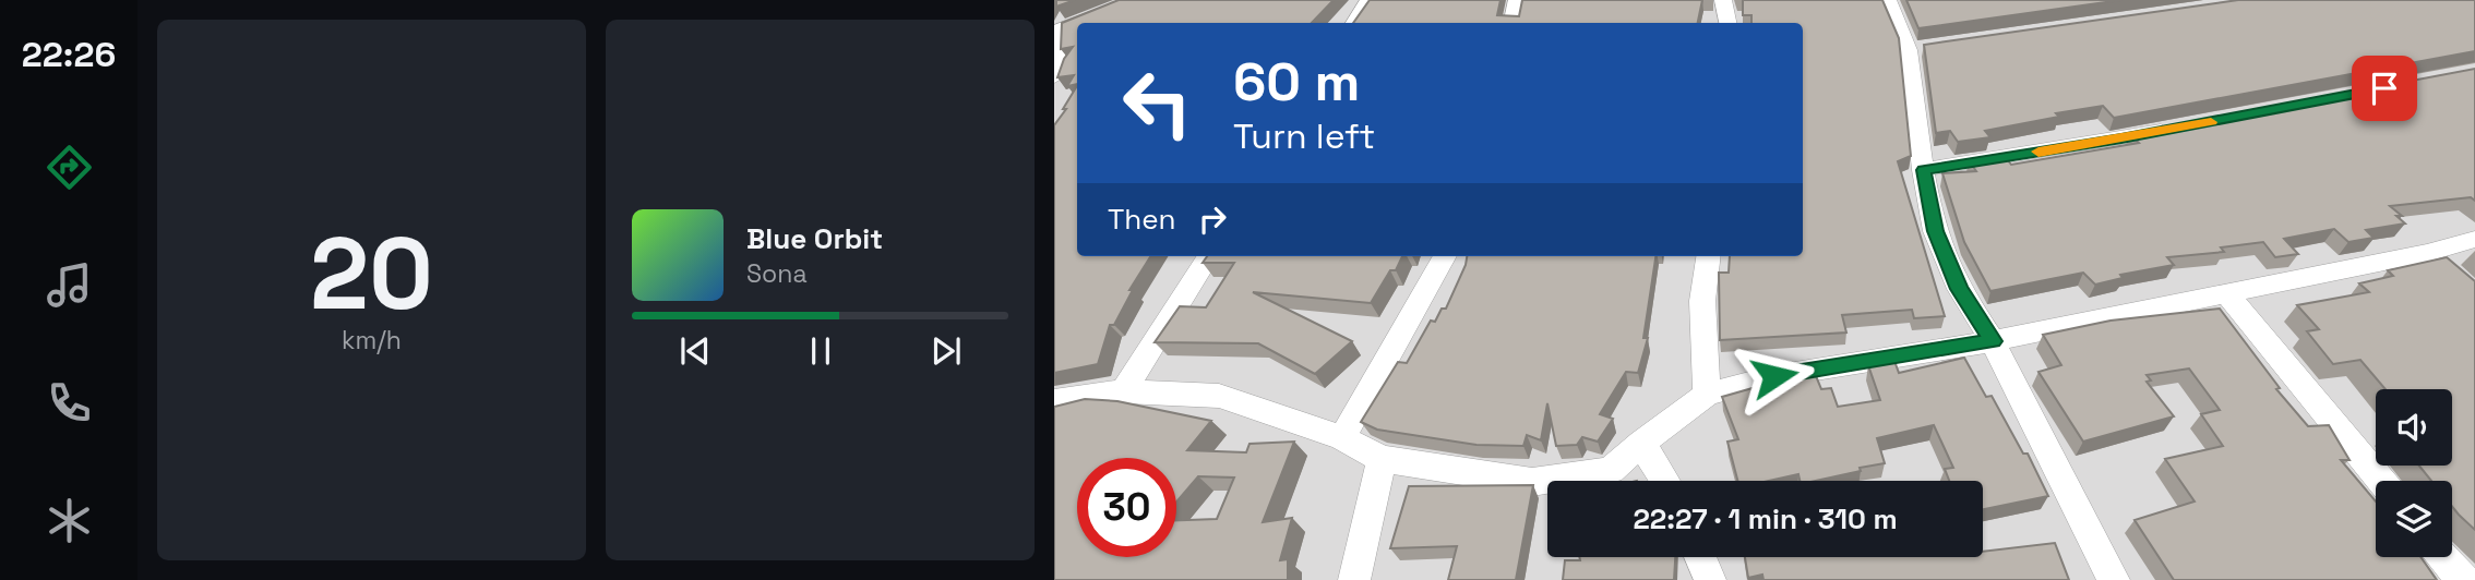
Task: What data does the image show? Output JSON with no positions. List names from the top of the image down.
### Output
{
  "page": {
    "tabs": "22:26",
    "tile": ["20", "km/h"],
    "turn": ["60 m", "Turn left"],
    "then": "Then",
    "song": ["Blue Orbit", "Sona"],
    "limit": "30",
    "trip": "22:27 · 1 min · 310 m"
  }
}
